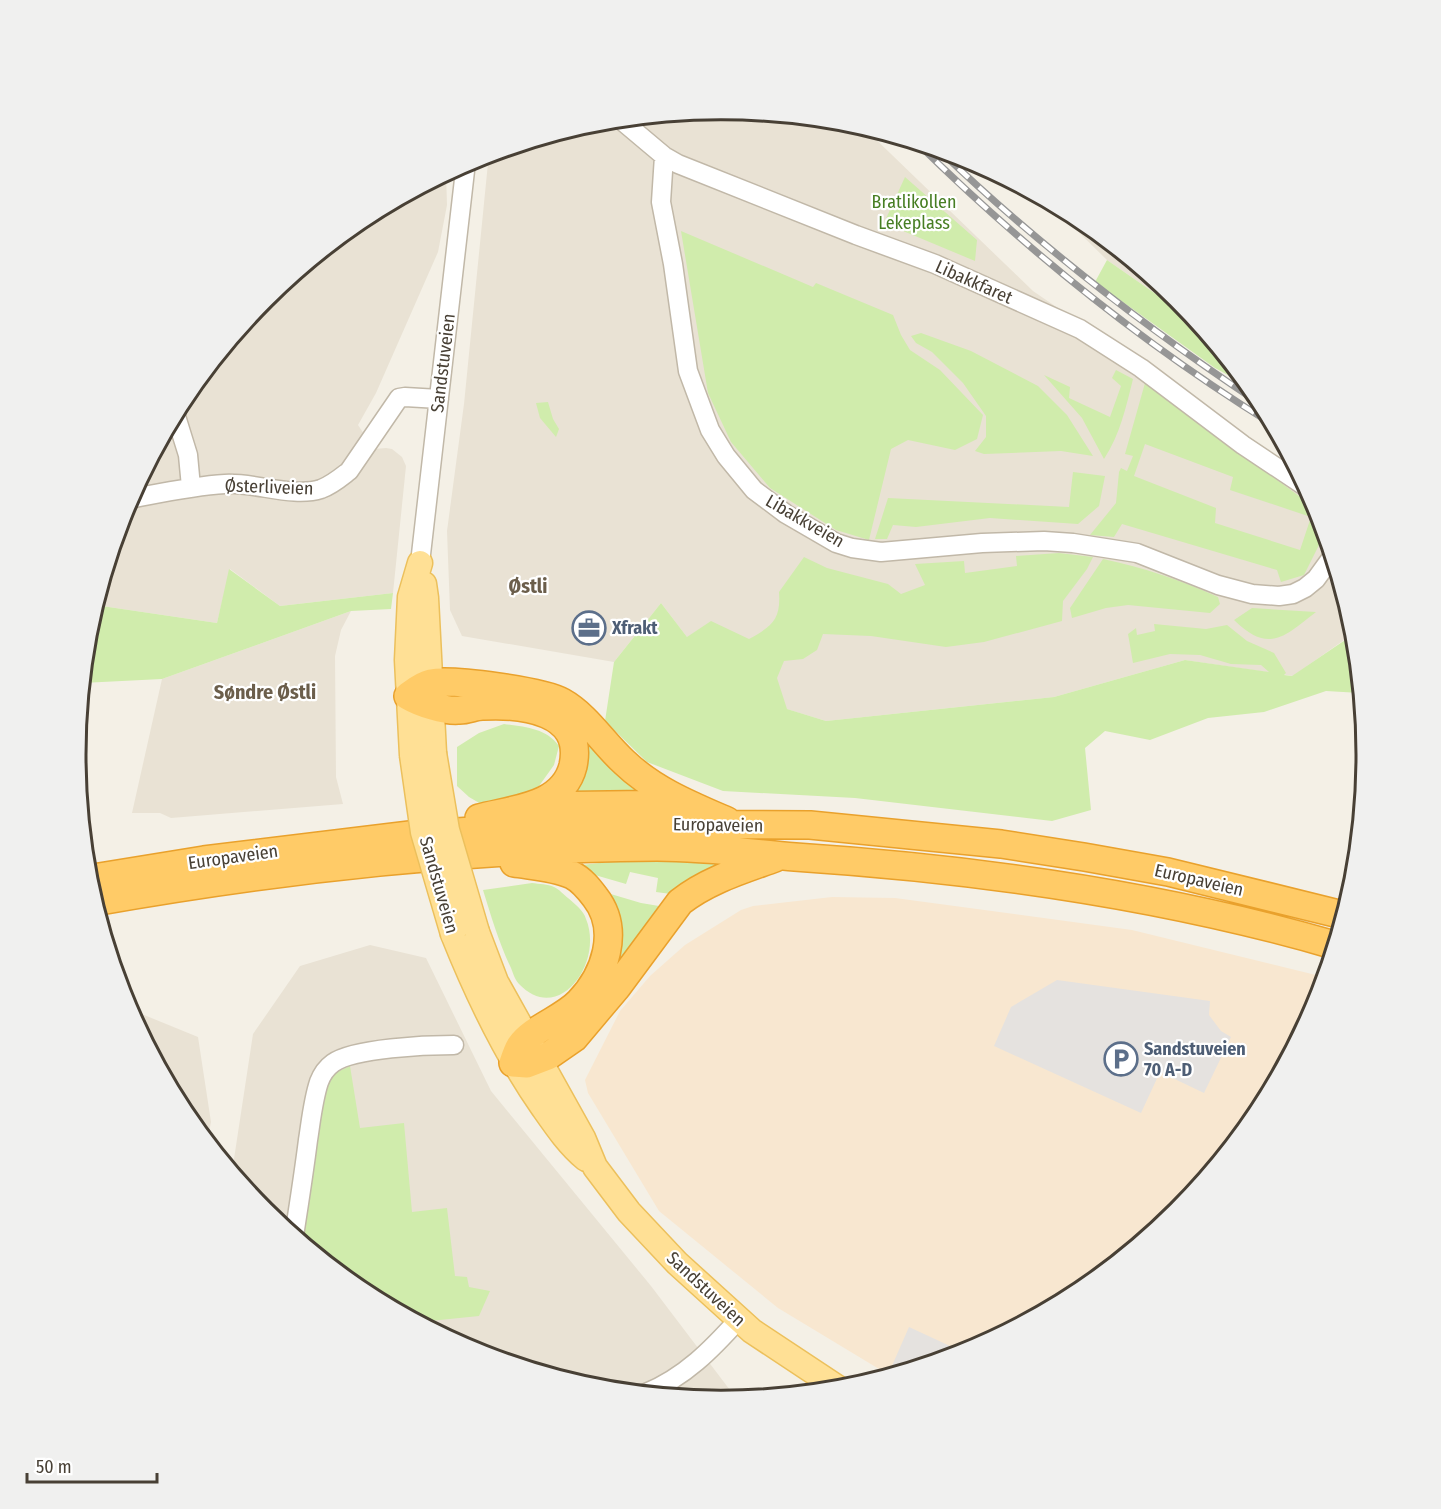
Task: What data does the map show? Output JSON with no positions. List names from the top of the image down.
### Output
{
  "streets": {
    "highway": ["Europaveien"],
    "main road": ["Sandstuveien"],
    "street": ["Libakkfaret", "Østerliveien", "Libakkveien"]
  },
  "crossings": [
    ["Libakkfaret", "Libakkveien"],
    ["Sandstuveien", "Østerliveien"]
  ],
  "districts": ["Østli", "Søndre Østli"],
  "parks": ["Bratlikollen Lekeplass"],
  "places": {
    "office": ["Xfrakt"],
    "parking": ["Sandstuveien 70 A-D"]
  },
  "scale_bar": "50 m"
}
